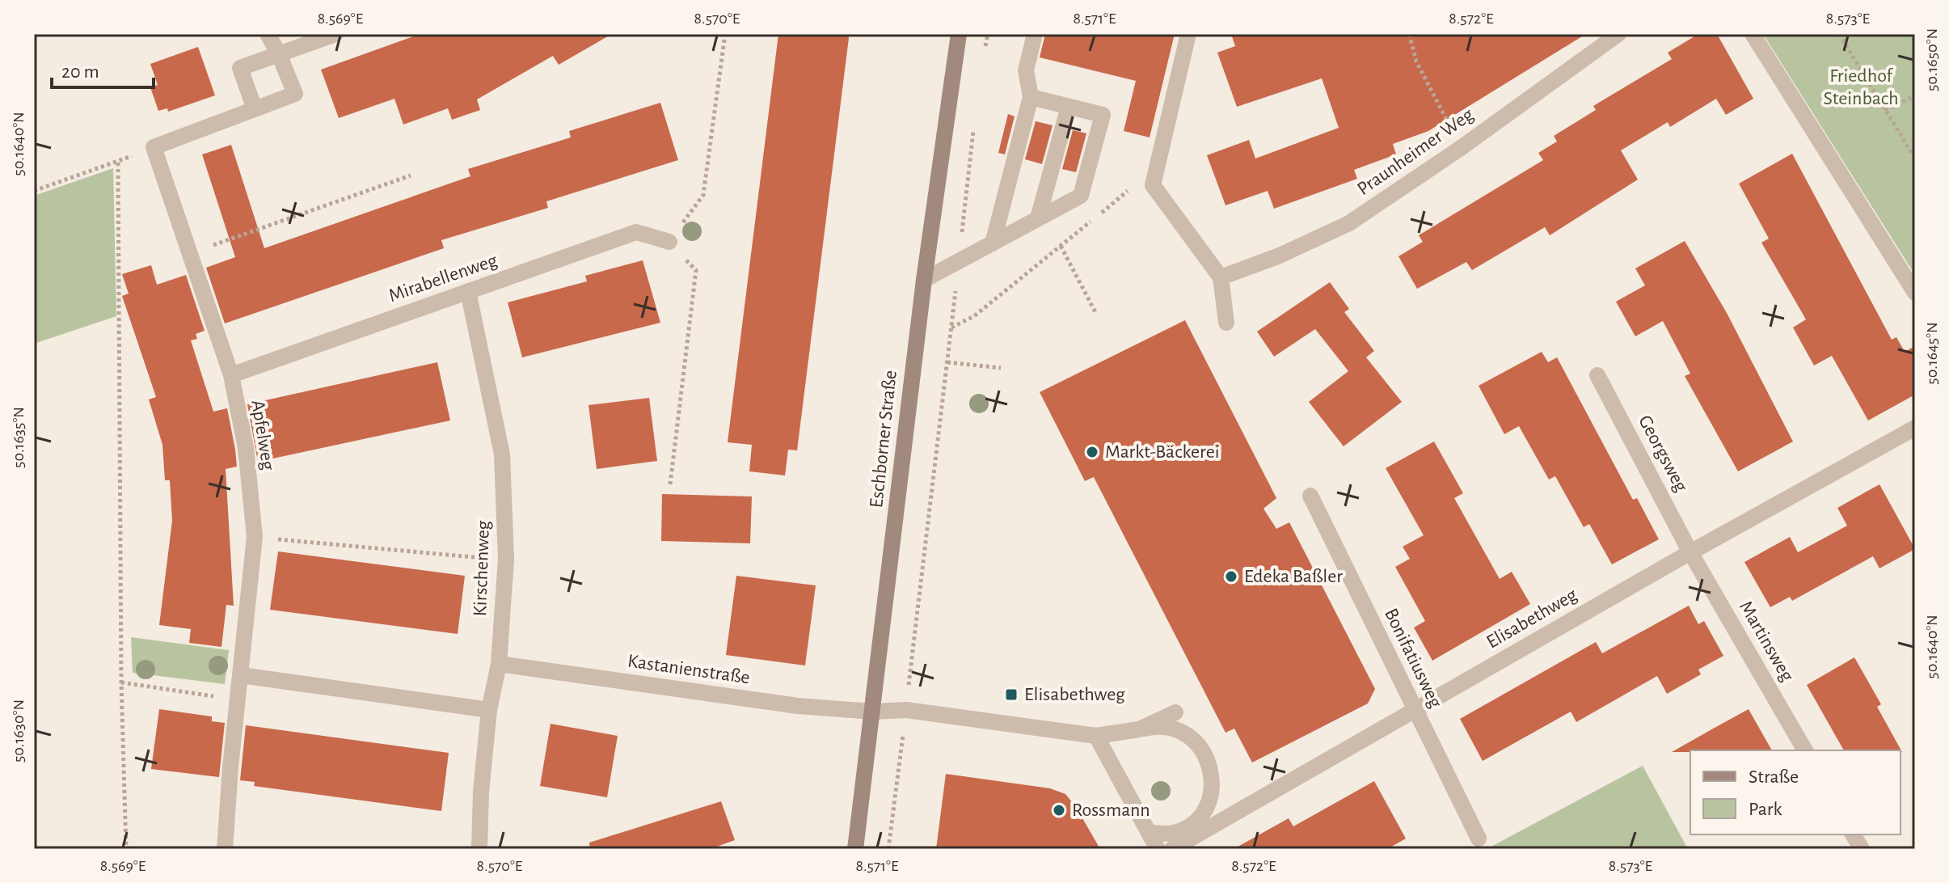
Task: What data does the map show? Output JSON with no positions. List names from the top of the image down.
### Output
{
  "streets": {
    "main road": ["Eschborner Straße"],
    "street": [
      "Praunheimer Weg",
      "Mirabellenweg",
      "Apfelweg",
      "Georgsweg",
      "Kirschenweg",
      "Elisabethweg",
      "Martinsweg",
      "Bonifatiusweg",
      "Kastanienstraße"
    ]
  },
  "crossings": [
    ["Mirabellenweg", "Apfelweg"],
    ["Mirabellenweg", "Kirschenweg"],
    ["Eschborner Straße", "Kastanienstraße"],
    ["Georgsweg", "Elisabethweg"],
    ["Georgsweg", "Martinsweg"],
    ["Kirschenweg", "Kastanienstraße"],
    ["Elisabethweg", "Martinsweg"],
    ["Elisabethweg", "Bonifatiusweg"]
  ],
  "parks": ["Friedhof Steinbach"],
  "places": {
    "other": ["Markt-Bäckerei", "Edeka Baßler", "Rossmann"],
    "transit": ["Elisabethweg"]
  },
  "legend": ["Straße", "Park"],
  "scale_bar": "20 m",
  "coordinates": [
    "8.569°E",
    "8.570°E",
    "8.571°E",
    "8.572°E",
    "8.573°E",
    "50.1650°N",
    "50.1640°N",
    "50.1645°N",
    "50.1635°N",
    "50.1630°N"
  ]
}
